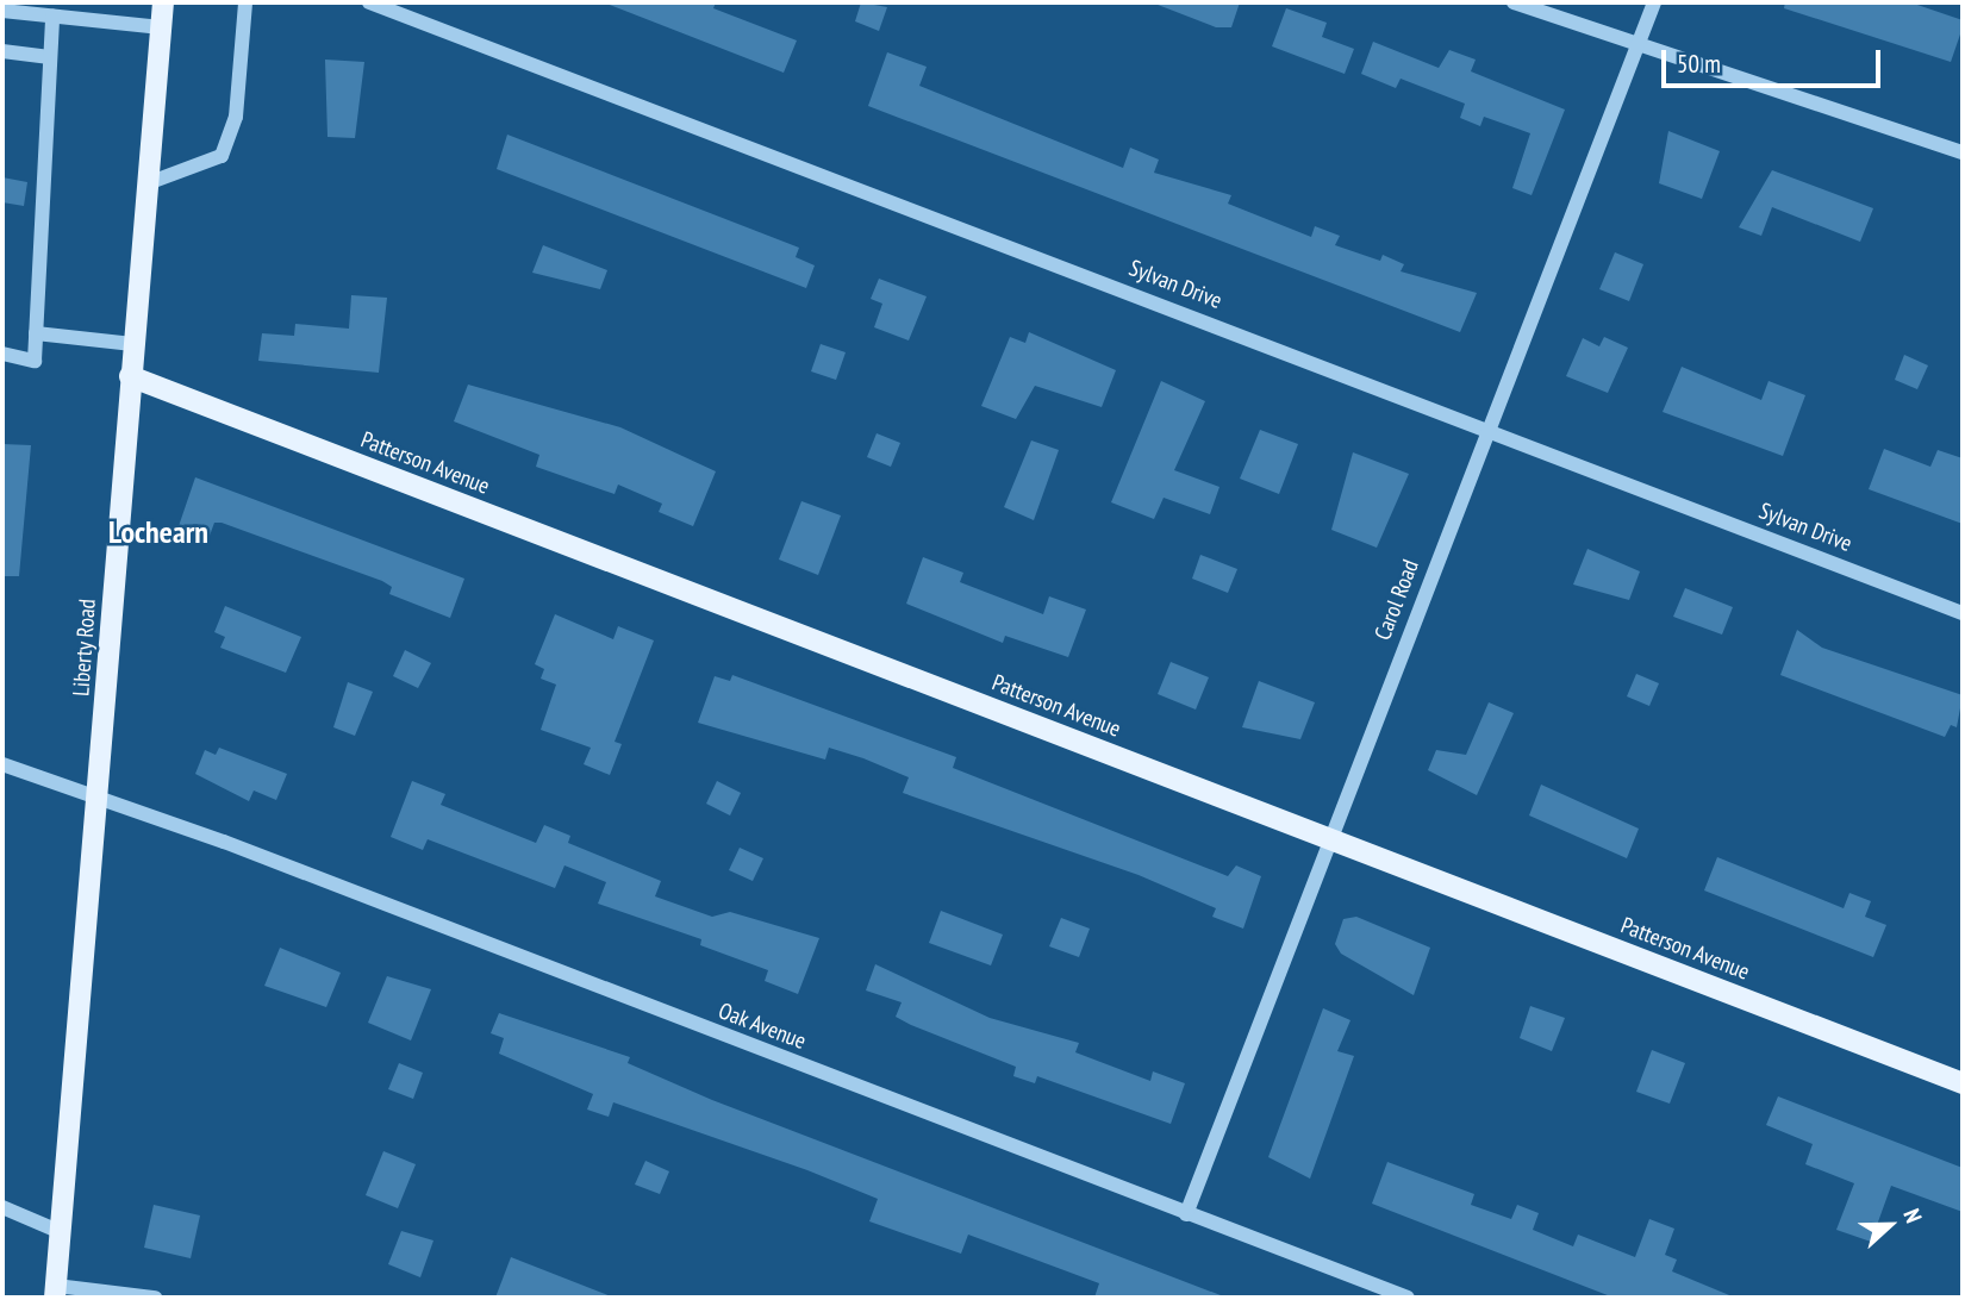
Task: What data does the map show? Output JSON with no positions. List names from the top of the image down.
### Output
{
  "streets": {
    "main road": ["Patterson Avenue", "Liberty Road"],
    "street": ["Sylvan Drive", "Carol Road", "Oak Avenue"]
  },
  "crossings": [
    ["Sylvan Drive", "Carol Road"],
    ["Patterson Avenue", "Carol Road"],
    ["Patterson Avenue", "Liberty Road"],
    ["Carol Road", "Oak Avenue"],
    ["Liberty Road", "Oak Avenue"]
  ],
  "districts": ["Lochearn"],
  "scale_bar": "50 m",
  "north": "right"
}
